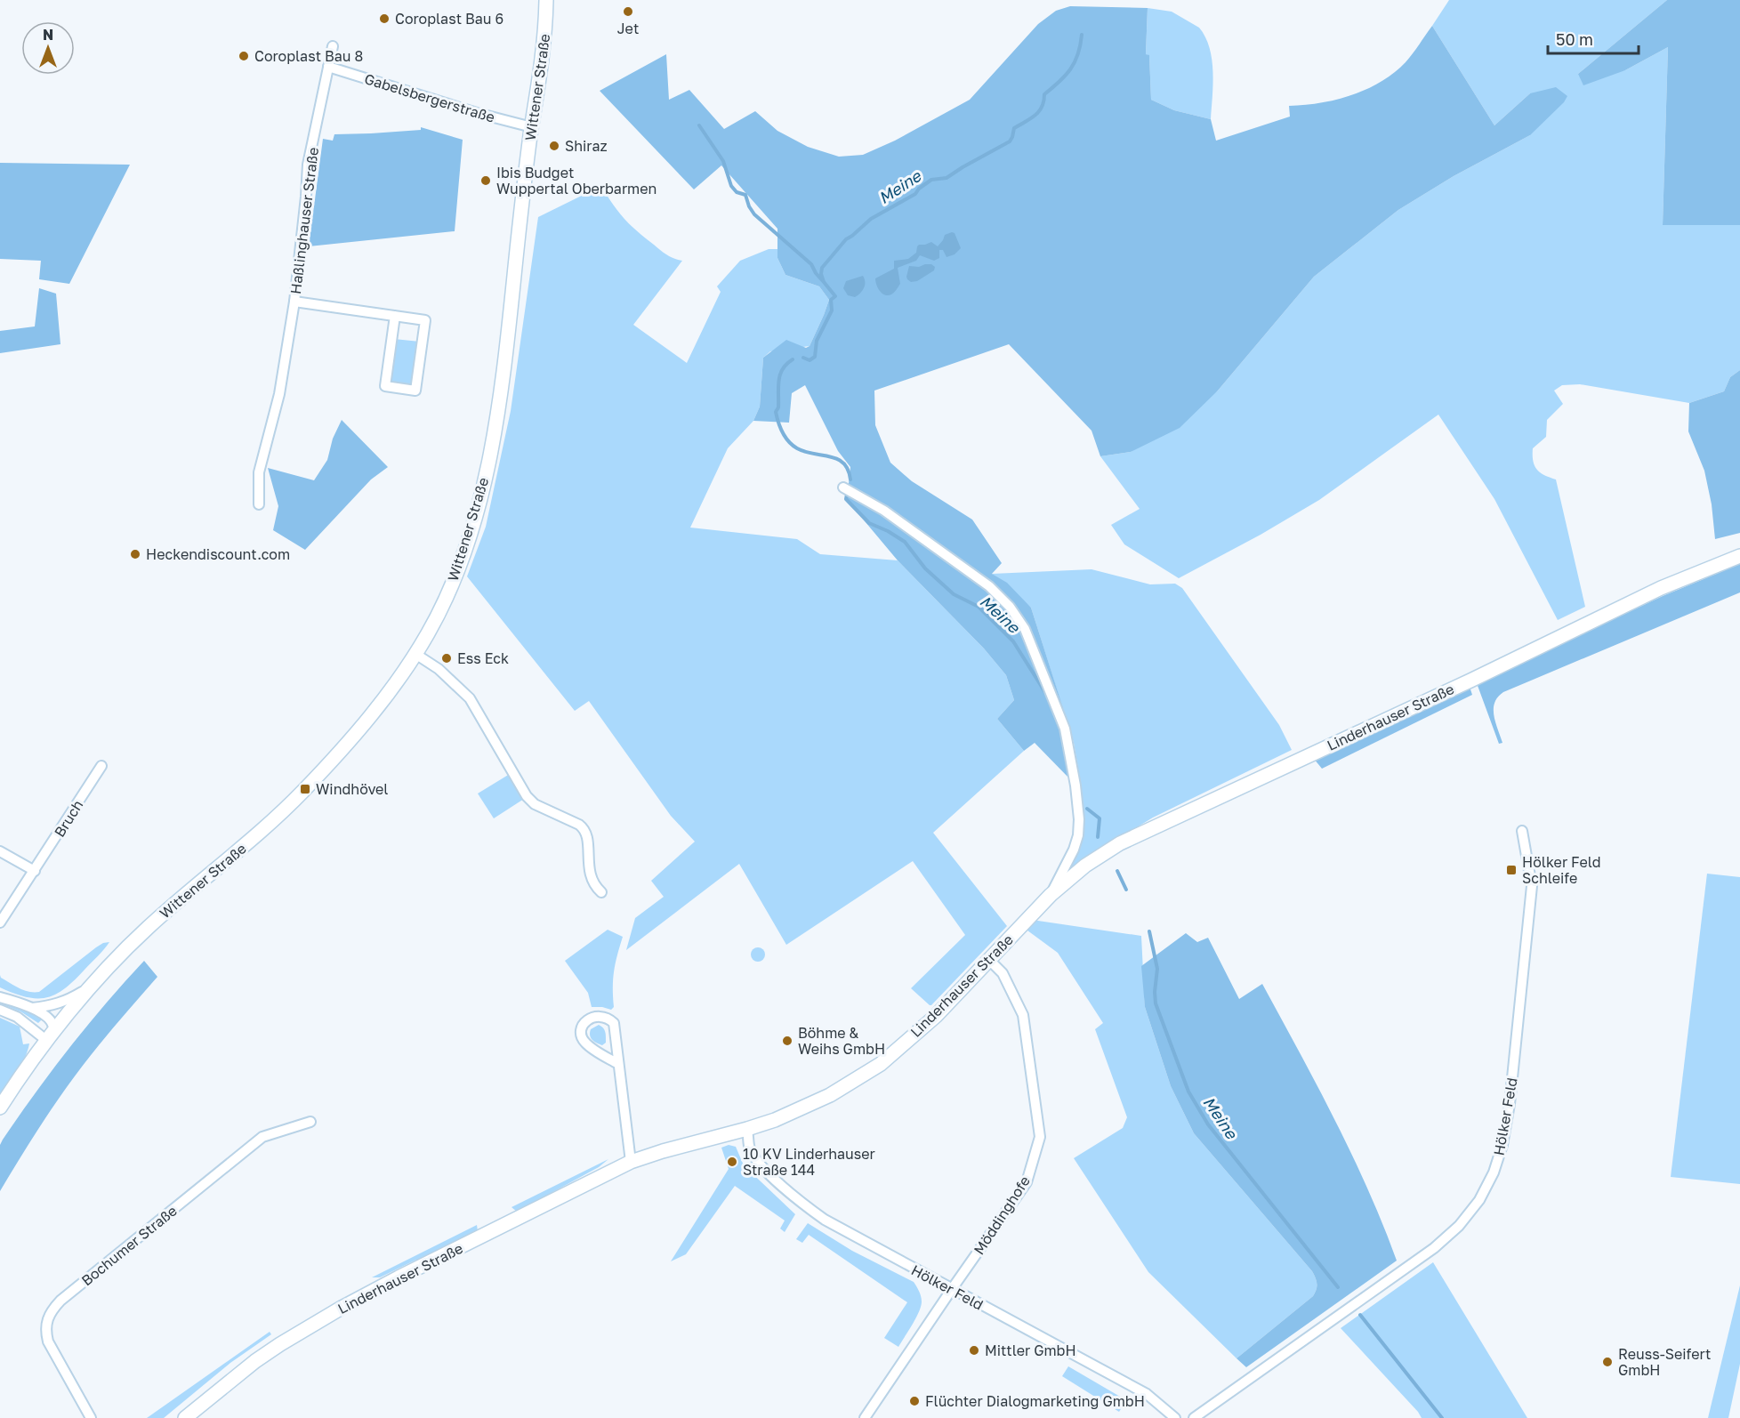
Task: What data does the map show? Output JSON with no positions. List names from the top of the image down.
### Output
{
  "streets": {
    "main road": ["Wittener Straße", "Linderhauser Straße"],
    "street": [
      "Gabelsbergerstraße",
      "Haßlinghauser Straße",
      "Bruch",
      "Hölker Feld",
      "Möddinghofe",
      "Bochumer Straße"
    ]
  },
  "crossings": [
    ["Wittener Straße", "Gabelsbergerstraße"],
    ["Gabelsbergerstraße", "Haßlinghauser Straße"],
    ["Linderhauser Straße", "Hölker Feld"],
    ["Linderhauser Straße", "Möddinghofe"],
    ["Hölker Feld", "Möddinghofe"]
  ],
  "water": ["Meine"],
  "places": {
    "other": [
      "Jet",
      "Coroplast Bau 6",
      "Coroplast Bau 8",
      "Shiraz",
      "Ibis Budget Wuppertal Oberbarmen",
      "Heckendiscount.com",
      "Ess Eck",
      "Böhme & Weihs GmbH",
      "10 KV Linderhauser Straße 144",
      "Mittler GmbH",
      "Reuss-Seifert GmbH",
      "Flüchter Dialogmarketing GmbH"
    ],
    "transit": ["Windhövel", "Hölker Feld Schleife"]
  },
  "scale_bar": "50 m",
  "north": "top"
}
